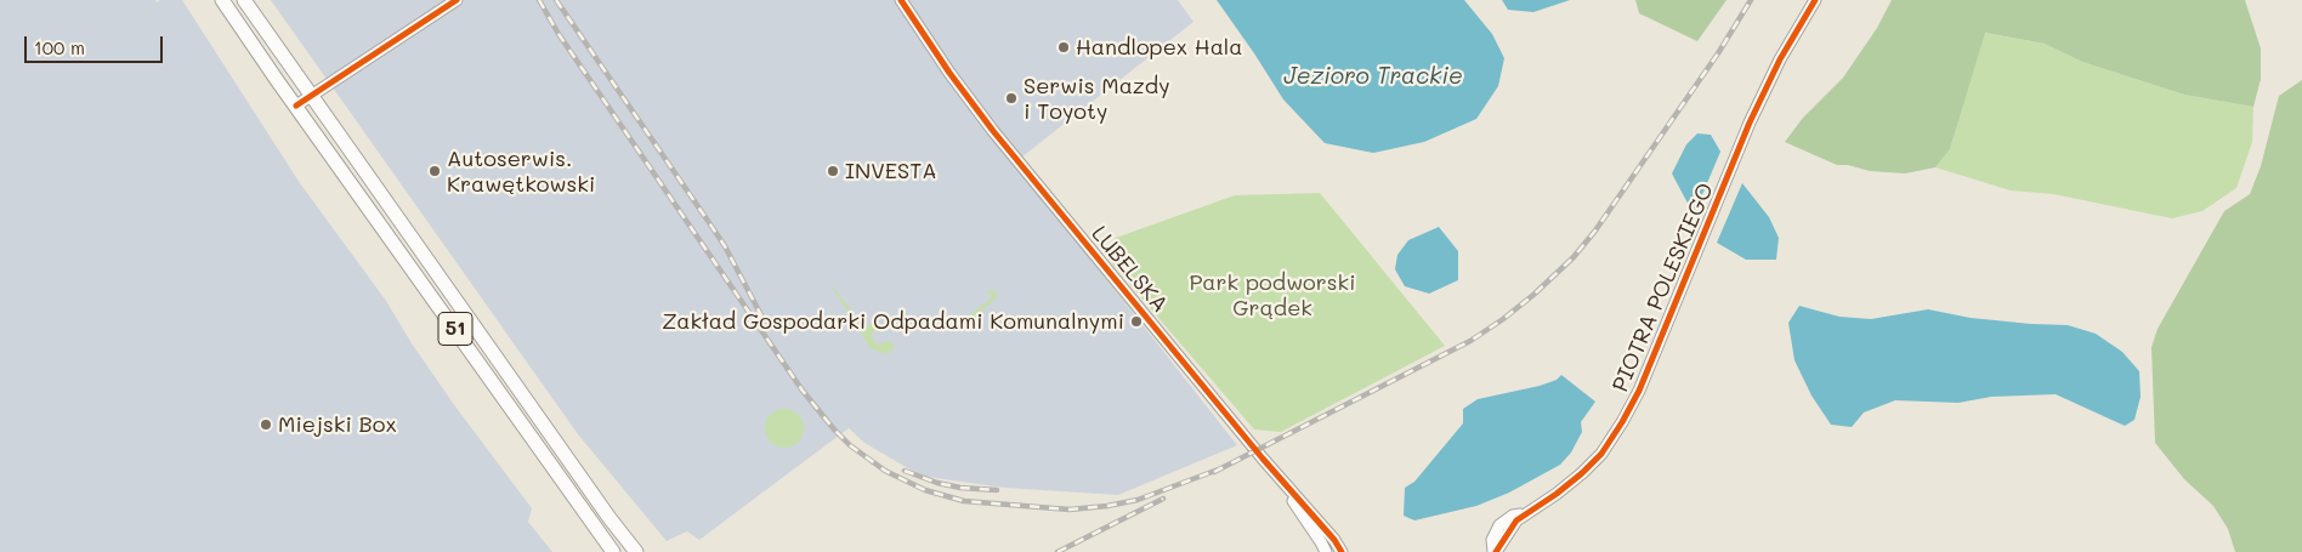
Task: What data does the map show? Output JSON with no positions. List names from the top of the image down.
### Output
{
  "streets": {
    "main road": ["51"],
    "street": ["LUBELSKA", "PIOTRA POLESKIEGO"]
  },
  "water": ["Jezioro Trackie"],
  "parks": ["Park podworski Grądek"],
  "places": [
    "Handlopex Hala",
    "Serwis Mazdy i Toyoty",
    "Autoserwis. Krawętkowski",
    "INVESTA",
    "Zakład Gospodarki Odpadami Komunalnymi",
    "Miejski Box"
  ],
  "scale_bar": "100 m"
}
